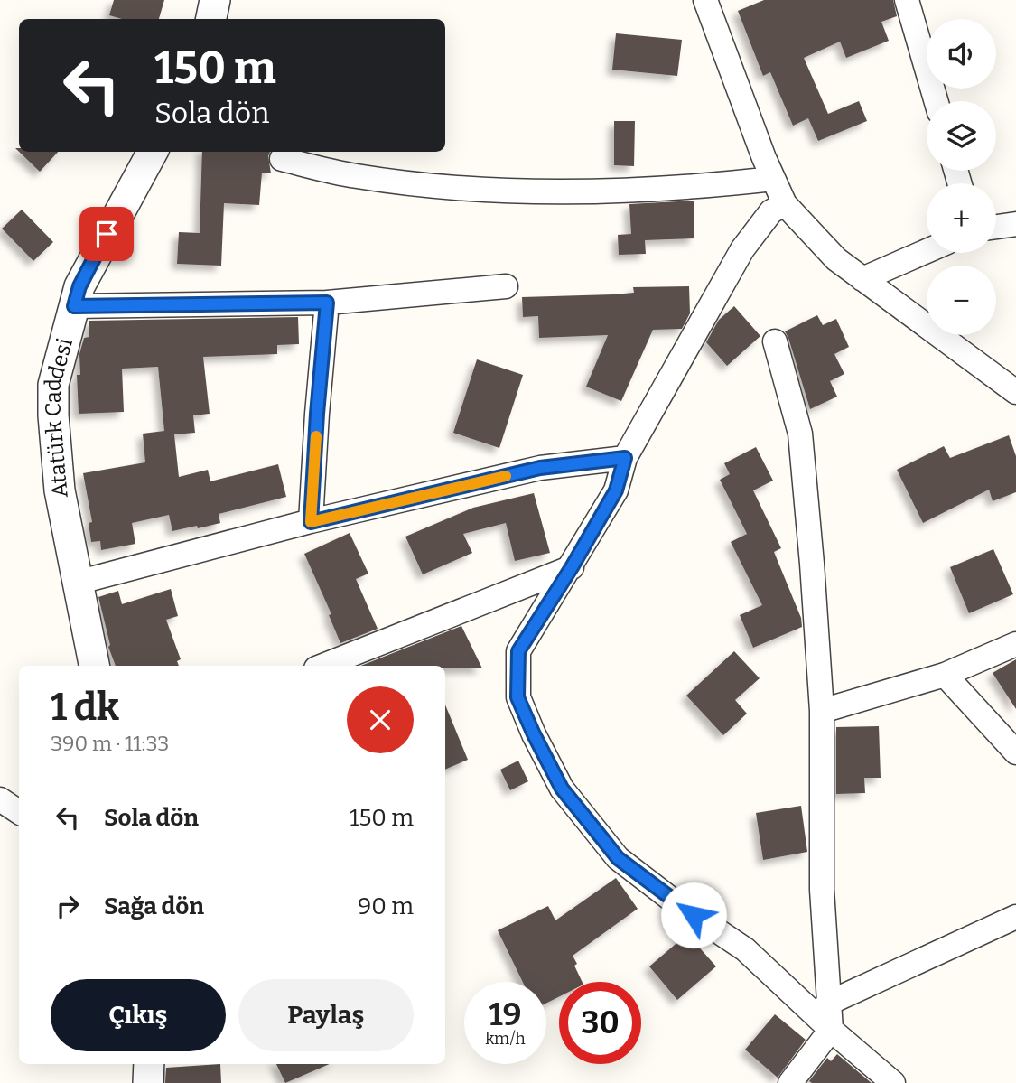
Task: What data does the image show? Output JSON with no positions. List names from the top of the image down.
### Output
{
  "streets": {
    "street": ["Atatürk Caddesi"]
  },
  "page": {
    "map_buttons": ["+", "−"],
    "turn": ["150 m", "Sola dön"],
    "heading": ["1 dk", "390 m · 11:33"],
    "list": [
      {
        "name": "Sola dön",
        "value": "150 m"
      },
      {
        "name": "Sağa dön",
        "value": "90 m"
      }
    ],
    "buttons": ["Çıkış", "Paylaş"],
    "speed": "19 km/h",
    "limit": "30"
  }
}
